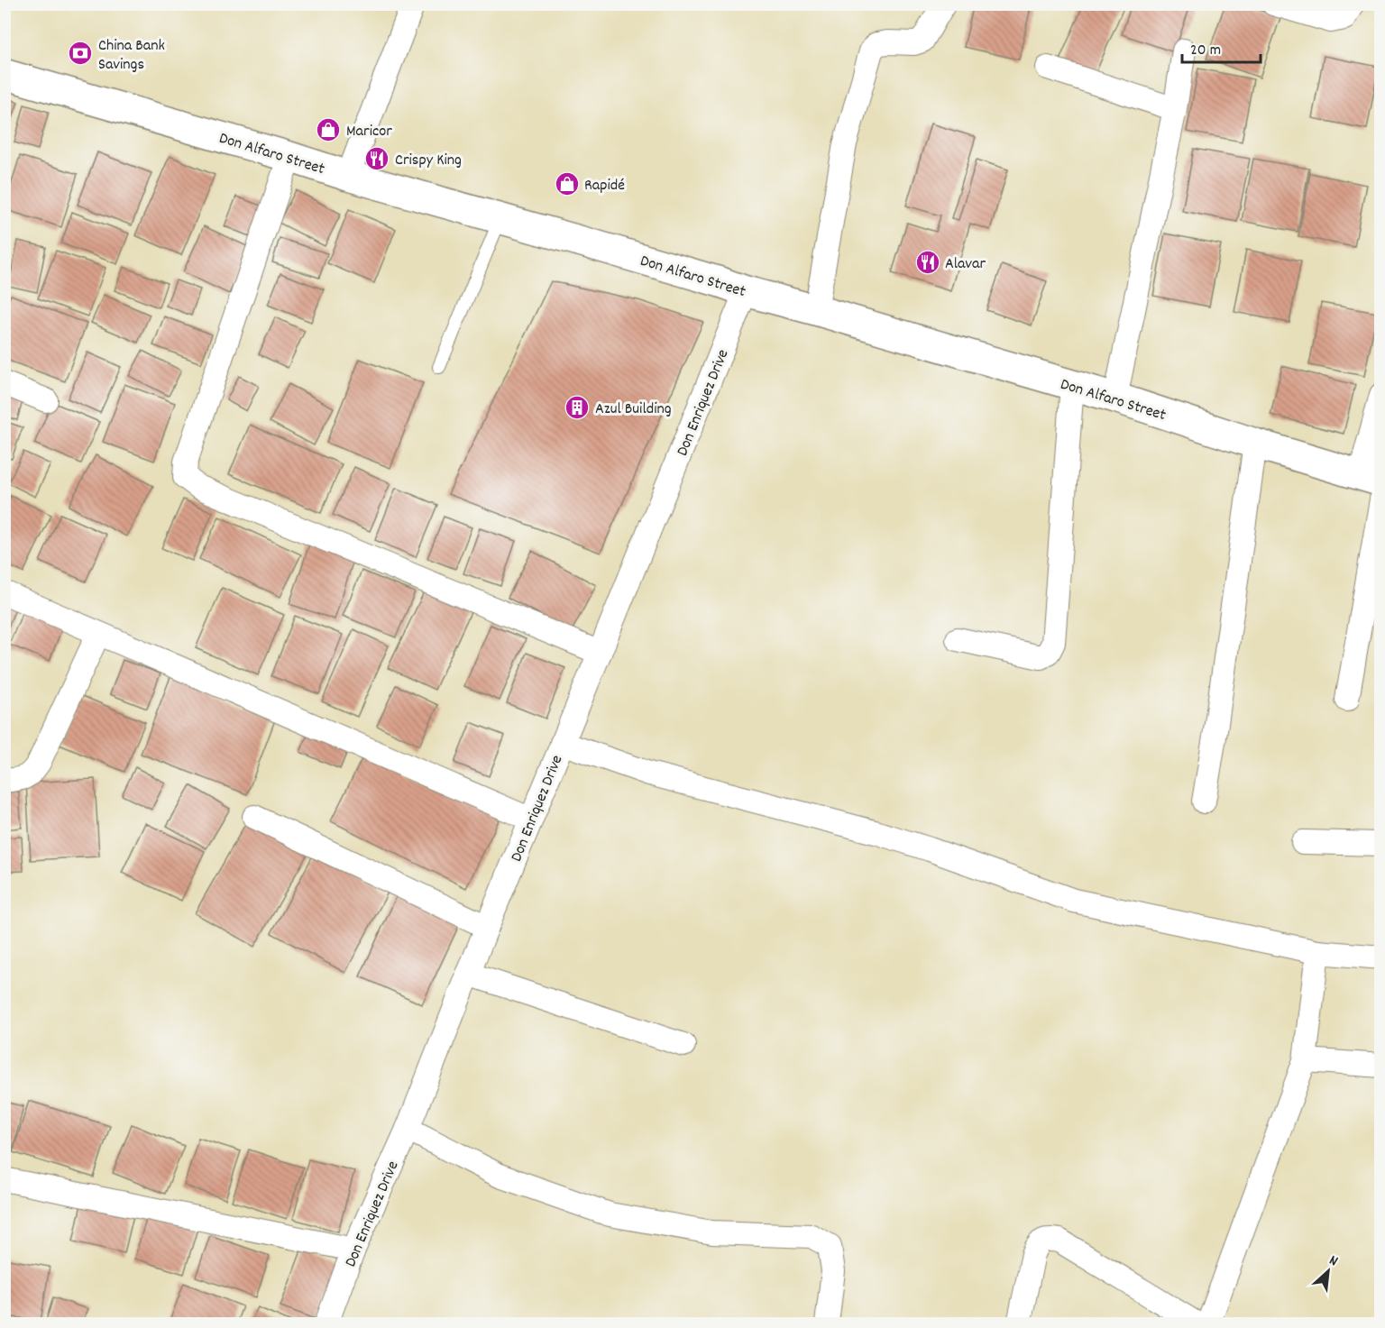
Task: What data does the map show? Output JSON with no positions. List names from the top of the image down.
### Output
{
  "streets": {
    "main road": ["Don Alfaro Street"],
    "street": ["Don Enriquez Drive"]
  },
  "crossings": [
    ["Don Alfaro Street", "Don Enriquez Drive"]
  ],
  "places": {
    "bank": ["China Bank Savings"],
    "shop": ["Maricor", "Rapidé"],
    "restaurant": ["Crispy King", "Alavar"],
    "building": ["Azul Building"]
  },
  "scale_bar": "20 m",
  "north": "top right"
}
